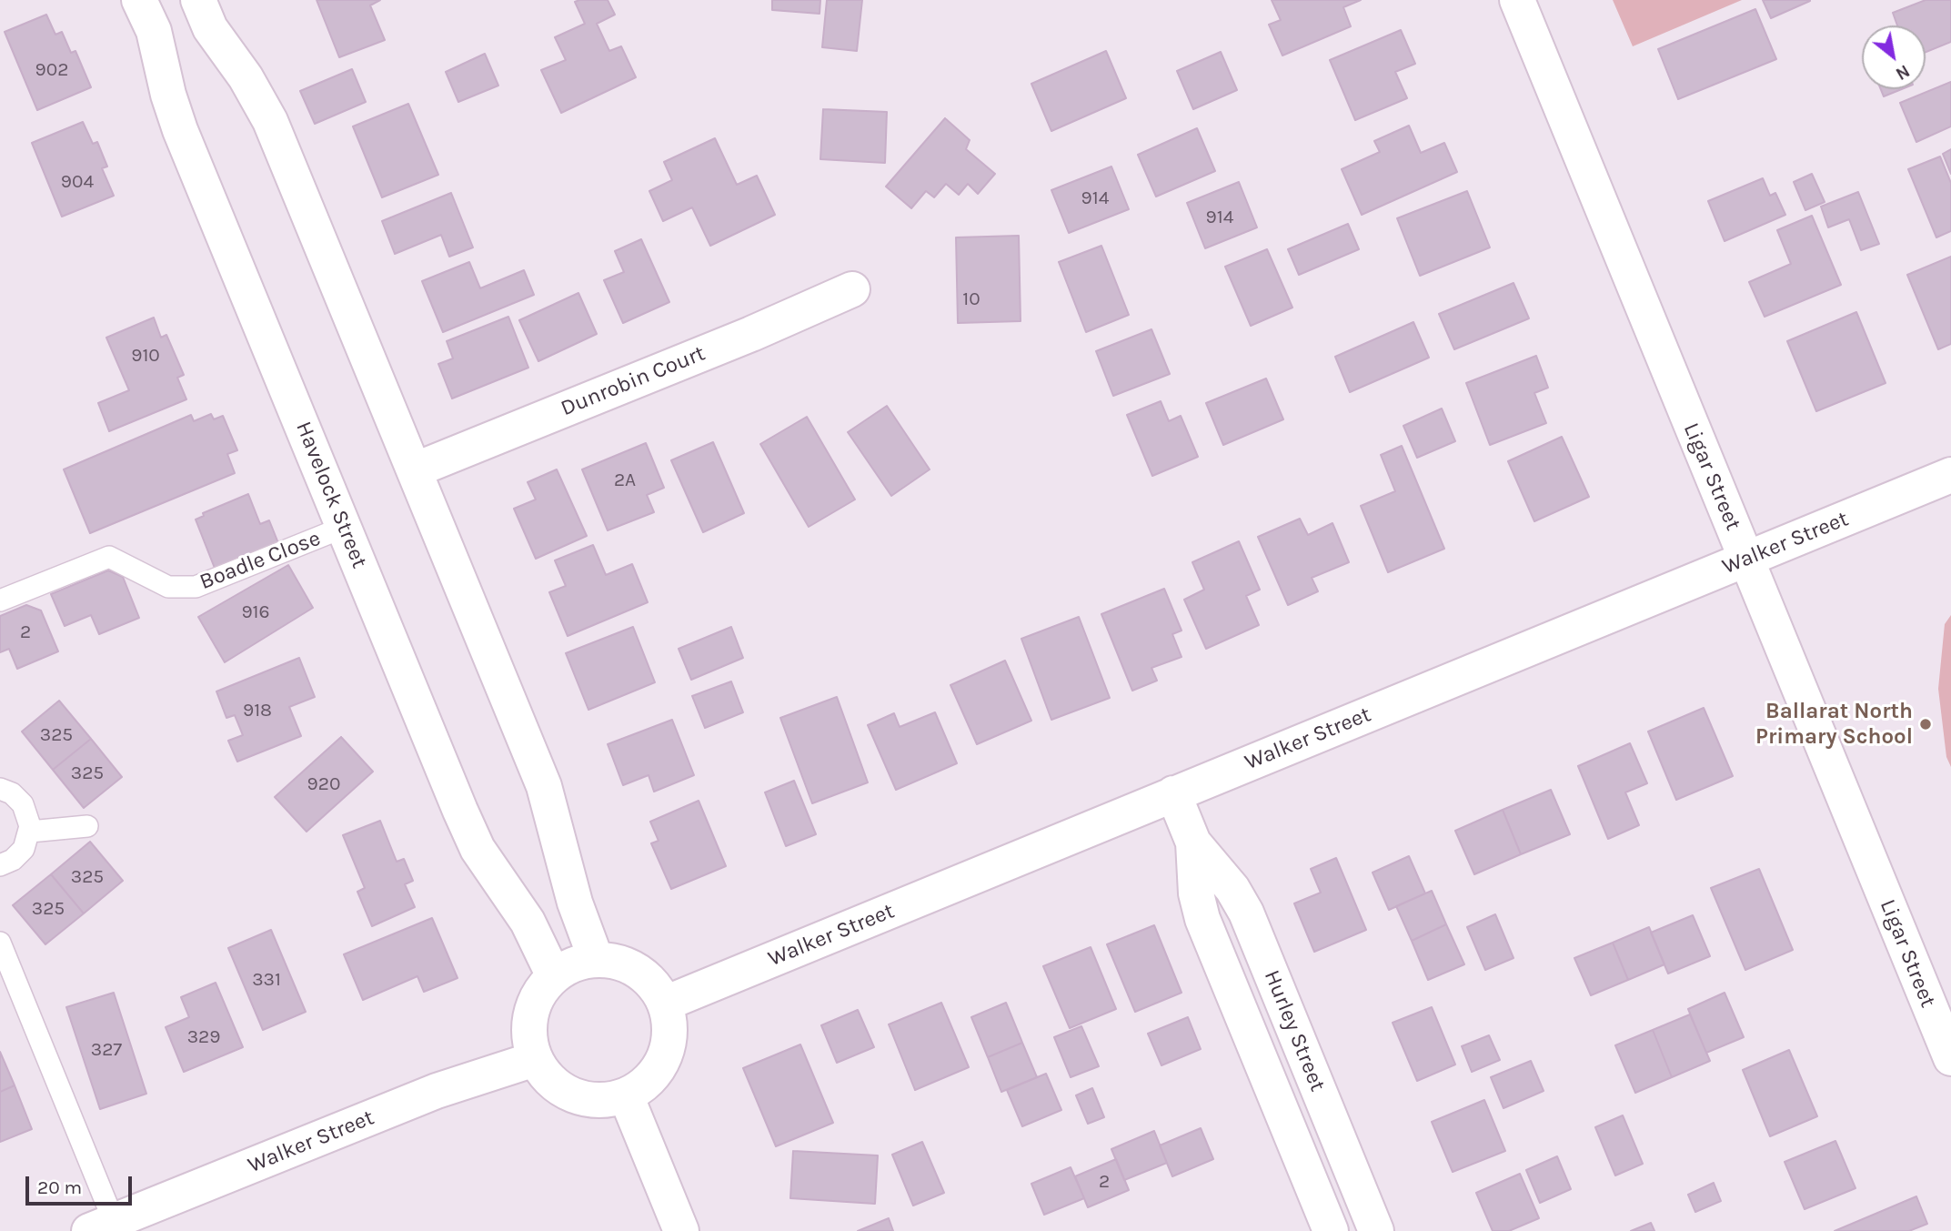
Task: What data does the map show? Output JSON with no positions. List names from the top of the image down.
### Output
{
  "streets": {
    "street": [
      "Dunrobin Court",
      "Ligar Street",
      "Havelock Street",
      "Walker Street",
      "Hurley Street"
    ],
    "lane": ["Boadle Close"]
  },
  "crossings": [
    ["Ligar Street", "Walker Street"],
    ["Havelock Street", "Walker Street"],
    ["Havelock Street", "Boadle Close"],
    ["Walker Street", "Hurley Street"]
  ],
  "places": ["Ballarat North Primary School"],
  "house_numbers": [
    "902",
    "904",
    "914",
    "914",
    "10",
    "910",
    "2A",
    "916",
    "2",
    "918",
    "325",
    "325",
    "920",
    "325",
    "325",
    "331",
    "329",
    "327",
    "2"
  ],
  "scale_bar": "20 m",
  "north": "bottom right"
}
